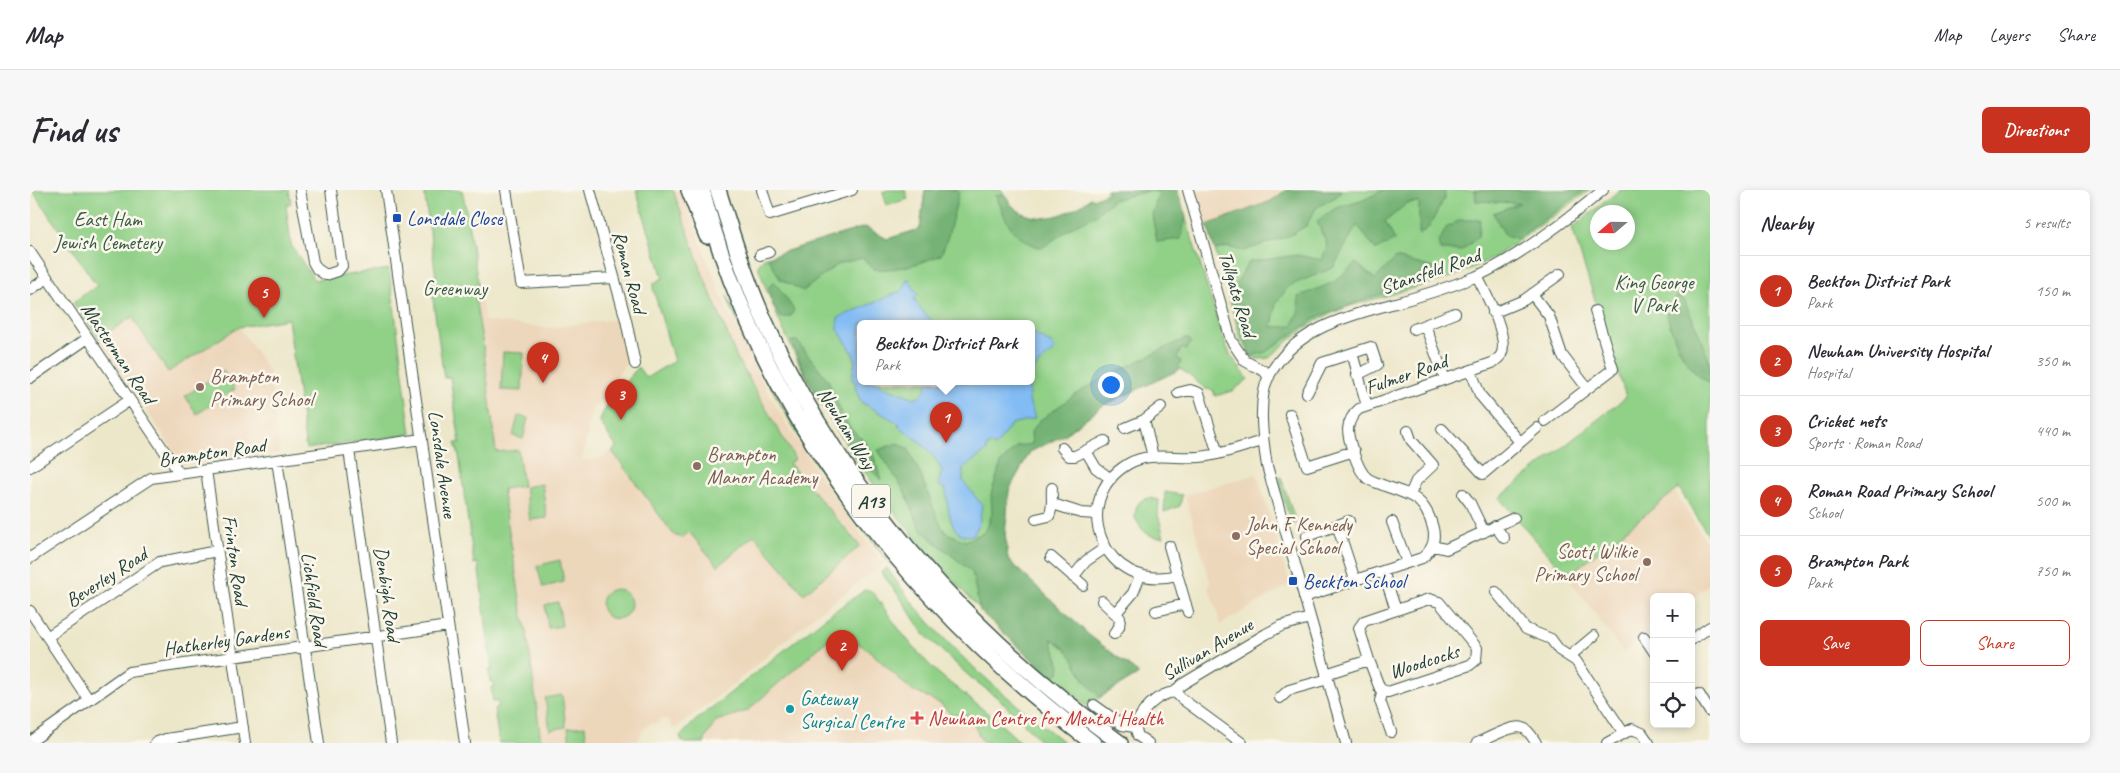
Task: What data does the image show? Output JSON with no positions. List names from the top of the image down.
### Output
{
  "streets": {
    "highway": ["Newham Way", "A13"],
    "street": [
      "Stansfeld Road",
      "Roman Road",
      "Tollgate Road",
      "Masterman Road",
      "Fulmer Road",
      "Brampton Road",
      "Lonsdale Avenue",
      "Frinton Road",
      "Beverley Road",
      "Denbigh Road",
      "Lichfield Road",
      "Hatherley Gardens",
      "Sullivan Avenue",
      "Woodcocks"
    ]
  },
  "crossings": [
    ["Stansfeld Road", "Tollgate Road"],
    ["Stansfeld Road", "Fulmer Road"],
    ["Masterman Road", "Brampton Road"],
    ["Brampton Road", "Lonsdale Avenue"],
    ["Brampton Road", "Frinton Road"],
    ["Brampton Road", "Denbigh Road"],
    ["Brampton Road", "Lichfield Road"],
    ["Lonsdale Avenue", "Hatherley Gardens"],
    ["Frinton Road", "Beverley Road"],
    ["Frinton Road", "Hatherley Gardens"],
    ["Denbigh Road", "Hatherley Gardens"],
    ["Lichfield Road", "Hatherley Gardens"]
  ],
  "parks": ["East Ham Jewish Cemetery", "King George V Park", "Greenway"],
  "places": {
    "transit": ["Lonsdale Close", "Beckton School"],
    "other": [
      "Brampton Primary School",
      "Brampton Manor Academy",
      "John F Kennedy Special School",
      "Scott Wilkie Primary School",
      "Gateway Surgical Centre"
    ],
    "health": ["Newham Centre for Mental Health"]
  },
  "north": "left",
  "page": {
    "header": "Map",
    "nav": ["Map", "Layers", "Share"],
    "buttons": [
      "Directions",
      ["Save", "Share"]
    ],
    "title": "Find us",
    "heading": ["Nearby", "5 results"],
    "list": [
      {
        "mark": "1",
        "name": "Beckton District Park",
        "note": "Park",
        "value": "150 m"
      },
      {
        "mark": "2",
        "name": "Newham University Hospital",
        "note": "Hospital",
        "value": "350 m"
      },
      {
        "mark": "3",
        "name": "Cricket nets",
        "note": "Sports · Roman Road",
        "value": "440 m"
      },
      {
        "mark": "4",
        "name": "Roman Road Primary School",
        "note": "School",
        "value": "500 m"
      },
      {
        "mark": "5",
        "name": "Brampton Park",
        "note": "Park",
        "value": "750 m"
      }
    ],
    "pins": [
      "5",
      "4",
      "3",
      "1",
      "2"
    ],
    "popup": ["Beckton District Park", "Park"],
    "map_buttons": ["+", "−"]
  }
}
